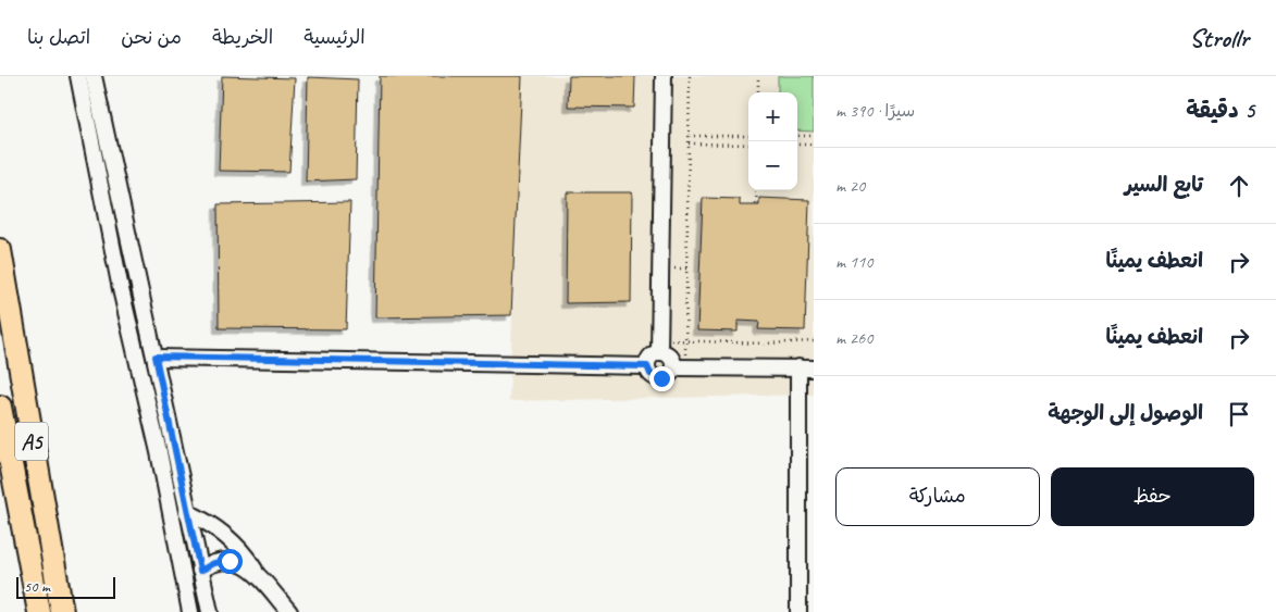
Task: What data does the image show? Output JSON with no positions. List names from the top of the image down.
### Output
{
  "streets": {
    "highway": ["A5"]
  },
  "scale_bar": "50 m",
  "page": {
    "header": "Strollr",
    "nav": [
      "الرئيسية",
      "الخريطة",
      "من نحن",
      "اتصل بنا"
    ],
    "heading": ["5 دقيقة", "سيرًا · 390 m"],
    "map_buttons": ["+", "−"],
    "list": [
      ["تابع السير", "20 m"],
      ["انعطف يمينًا", "110 m"],
      ["انعطف يمينًا", "260 m"],
      "الوصول إلى الوجهة"
    ],
    "buttons": ["حفظ", "مشاركة"],
    "scale": "50 m"
  }
}
